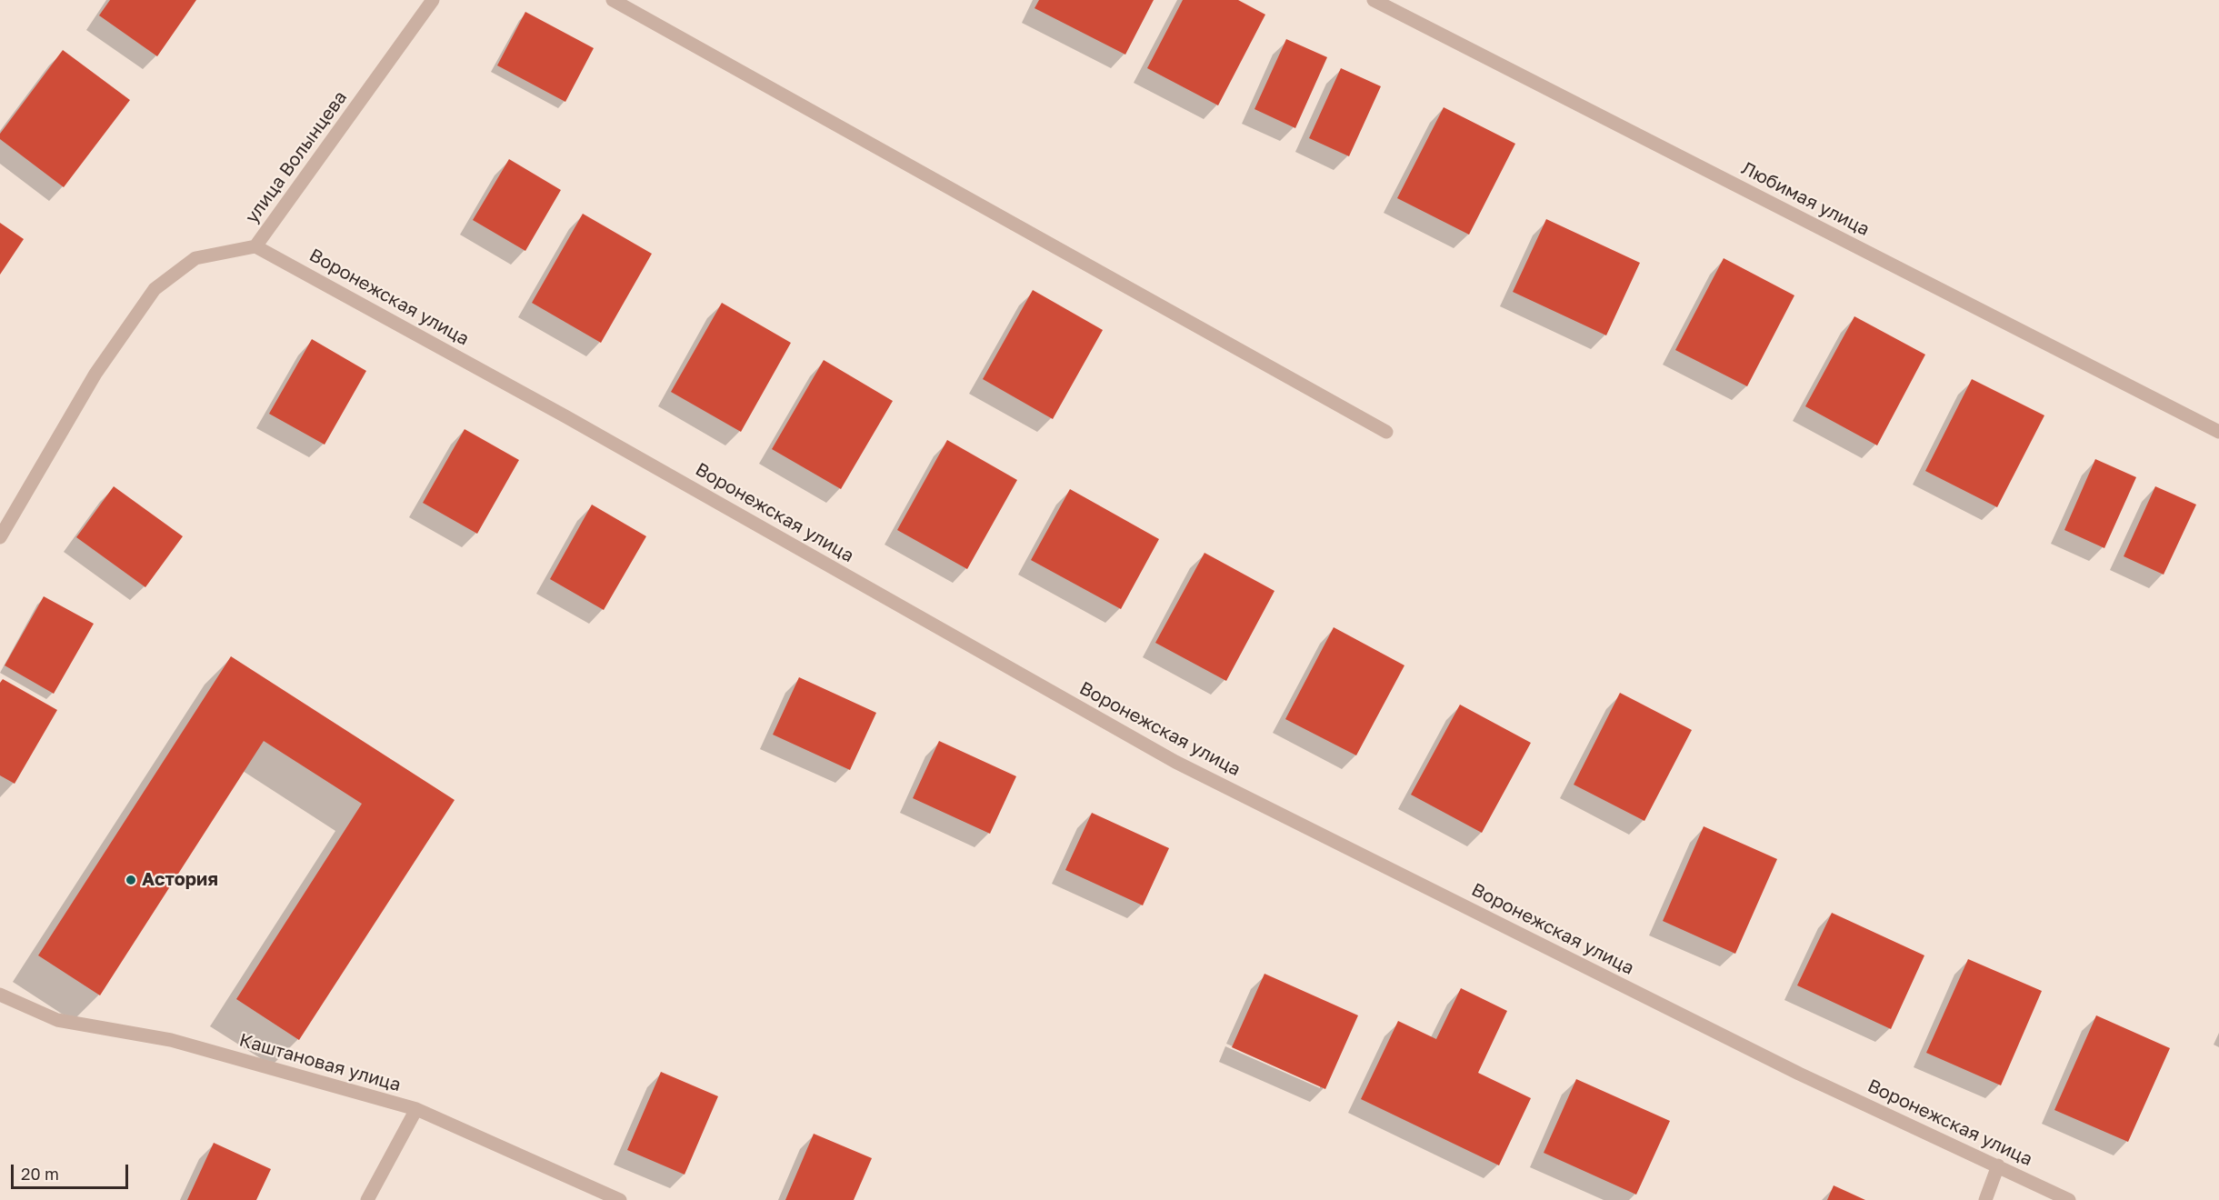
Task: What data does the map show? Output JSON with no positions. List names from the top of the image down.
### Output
{
  "streets": {
    "street": [
      "улица Волынцева",
      "Любимая улица",
      "Воронежская улица",
      "Каштановая улица"
    ]
  },
  "crossings": [
    ["улица Волынцева", "Воронежская улица"]
  ],
  "places": ["Астория"],
  "scale_bar": "20 m"
}
